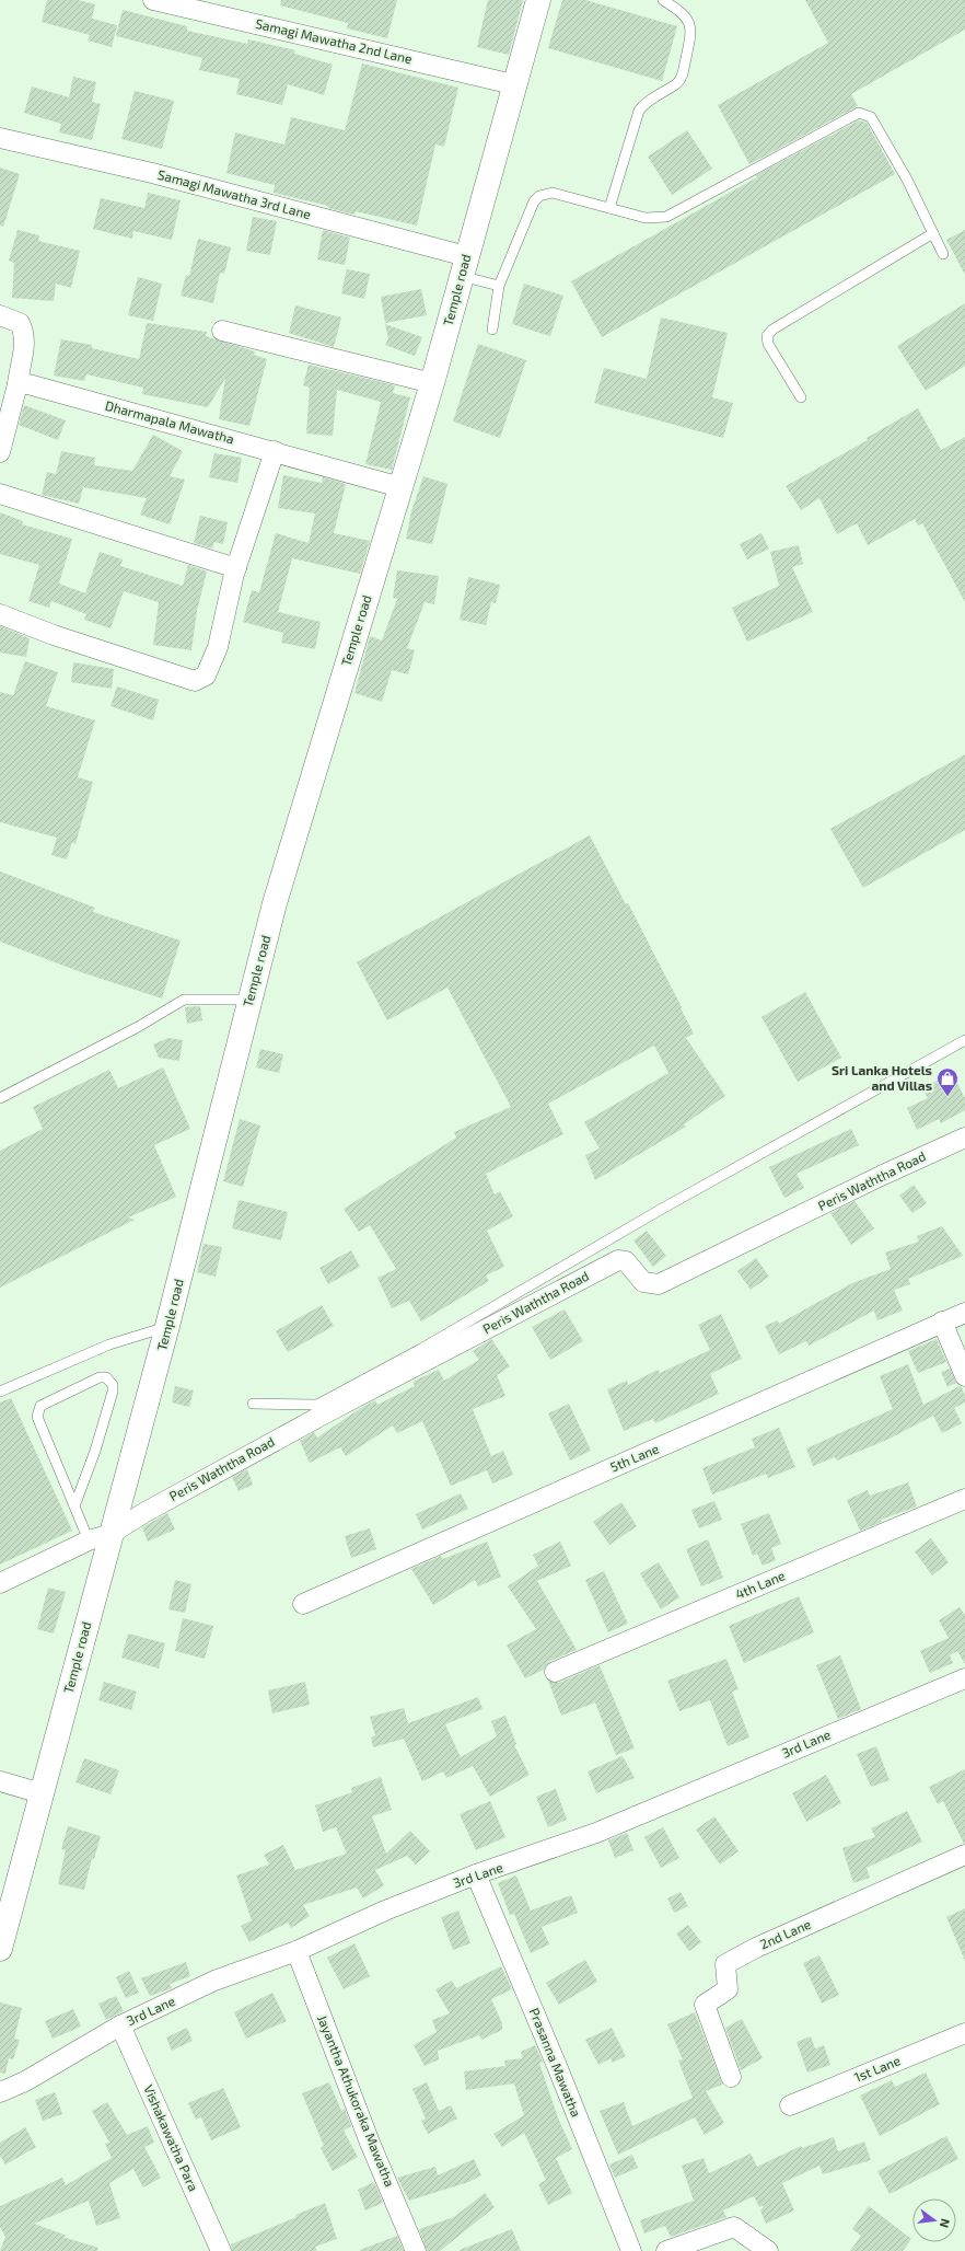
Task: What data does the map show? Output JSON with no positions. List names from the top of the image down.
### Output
{
  "streets": {
    "street": [
      "Samagi Mawatha 2nd Lane",
      "Samagi Mawatha 3rd Lane",
      "Temple road",
      "Dharmapala Mawatha",
      "Peris Waththa Road",
      "5th Lane",
      "4th Lane",
      "3rd Lane",
      "2nd Lane",
      "Prasanna Mawatha",
      "1st Lane",
      "Jayantha Athukoraka Mawatha",
      "Vishakawatha Para"
    ]
  },
  "crossings": [
    ["Samagi Mawatha 2nd Lane", "Temple road"],
    ["Samagi Mawatha 3rd Lane", "Temple road"],
    ["Temple road", "Dharmapala Mawatha"],
    ["Temple road", "Peris Waththa Road"],
    ["3rd Lane", "Prasanna Mawatha"],
    ["3rd Lane", "Jayantha Athukoraka Mawatha"],
    ["3rd Lane", "Vishakawatha Para"]
  ],
  "places": {
    "shop": ["Sri Lanka Hotels and Villas"]
  },
  "north": "right"
}
